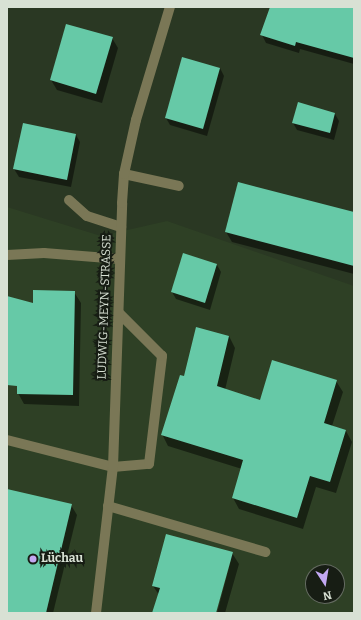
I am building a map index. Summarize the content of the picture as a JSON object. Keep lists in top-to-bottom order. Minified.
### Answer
{"streets":{"street":["LUDWIG-MEYN-STRASSE"]},"places":["Lüchau"],"north":"bottom"}
